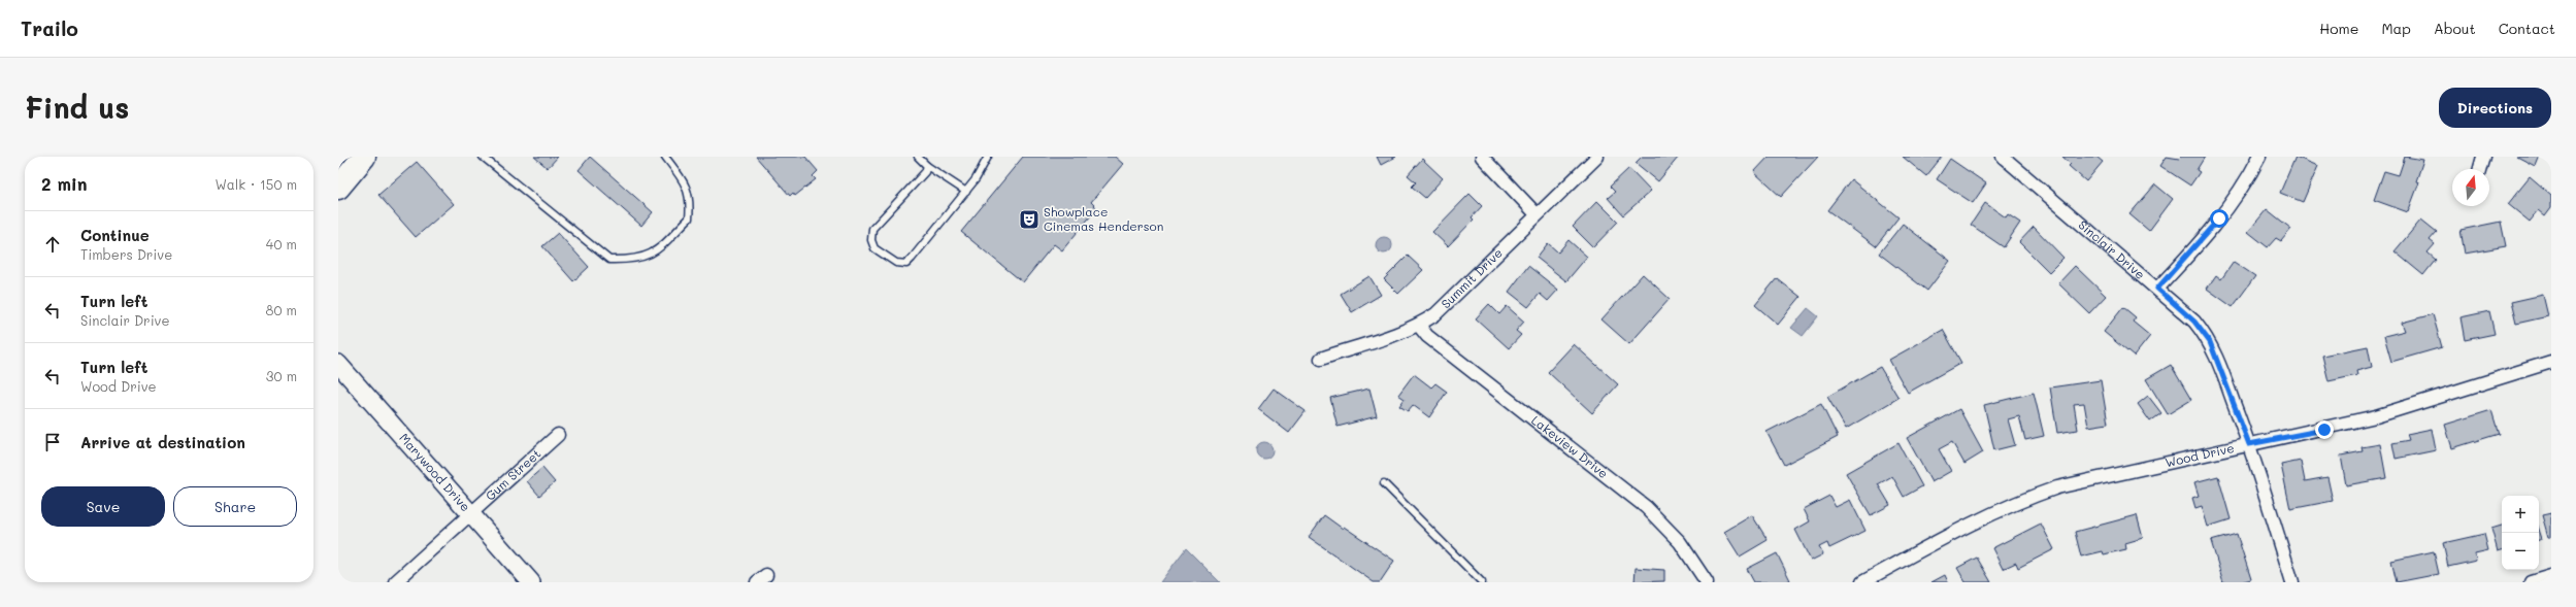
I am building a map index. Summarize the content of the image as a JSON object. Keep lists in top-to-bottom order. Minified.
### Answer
{"streets":{"street":["Sinclair Drive","Summit Drive","Lakeview Drive","Wood Drive","Marywood Drive","Gum Street"]},"crossings":[["Sinclair Drive","Wood Drive"],["Summit Drive","Lakeview Drive"],["Marywood Drive","Gum Street"]],"places":{"theatre":["Showplace Cinemas Henderson"]},"north":"top","page":{"header":"Trailo","nav":["Home","Map","About","Contact"],"buttons":["Directions",["Save","Share"]],"title":"Find us","heading":["2 min","Walk · 150 m"],"list":[["Continue","Timbers Drive","40 m"],["Turn left","Sinclair Drive","80 m"],["Turn left","Wood Drive","30 m"],"Arrive at destination"],"map_buttons":["+","−"]}}
